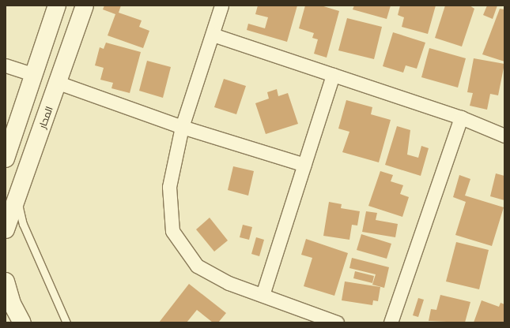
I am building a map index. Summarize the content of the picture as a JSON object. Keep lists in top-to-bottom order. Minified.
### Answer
{"streets":{"street":["المحار"]}}
